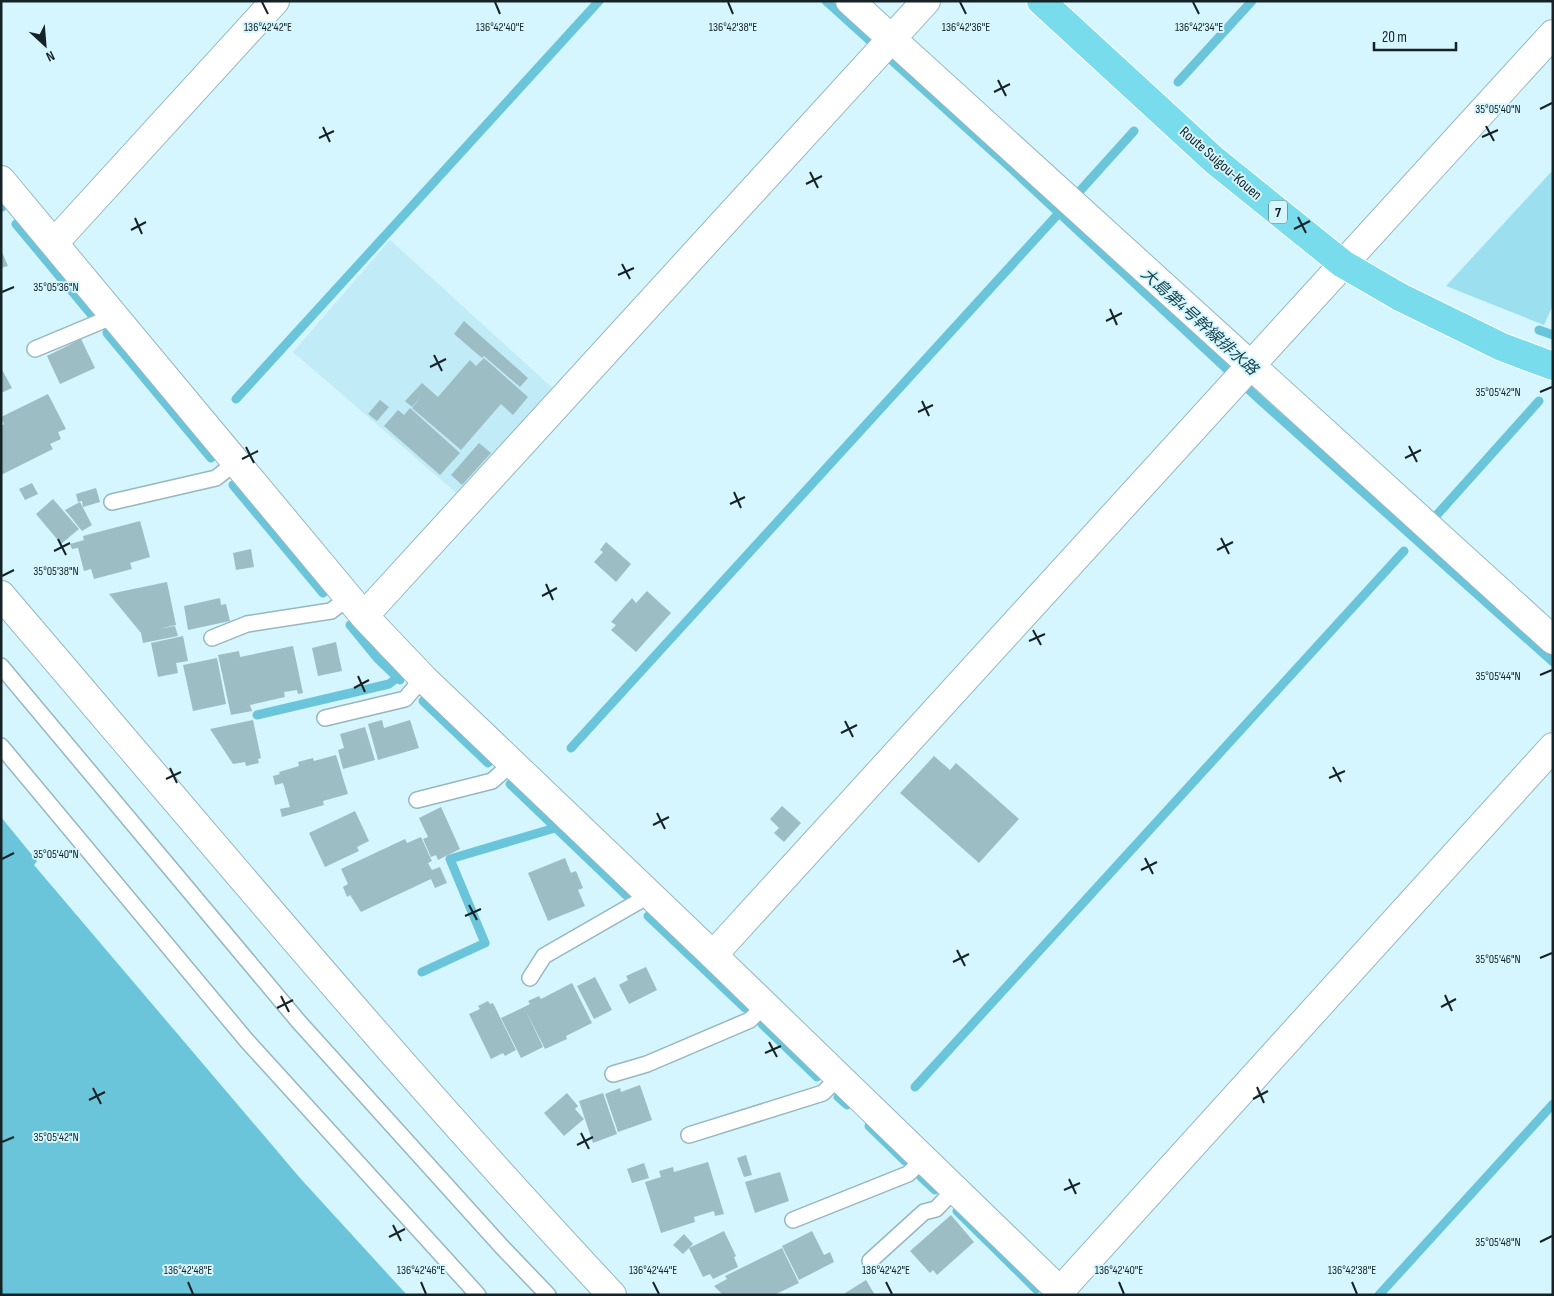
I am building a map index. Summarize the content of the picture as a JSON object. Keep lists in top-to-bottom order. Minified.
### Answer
{"streets":{"main road":["Route Suigou-Kouen","7"]},"water":["大島第4号幹線排水路"],"scale_bar":"20 m","north":"bottom right","coordinates":["136°42'42\"E","136°42'40\"E","136°42'38\"E","136°42'34\"E","136°42'36\"E","35°05'40\"N","35°05'36\"N","35°05'42\"N","35°05'38\"N","35°05'44\"N","35°05'46\"N","35°05'48\"N","136°42'48\"E","136°42'46\"E","136°42'44\"E"]}
